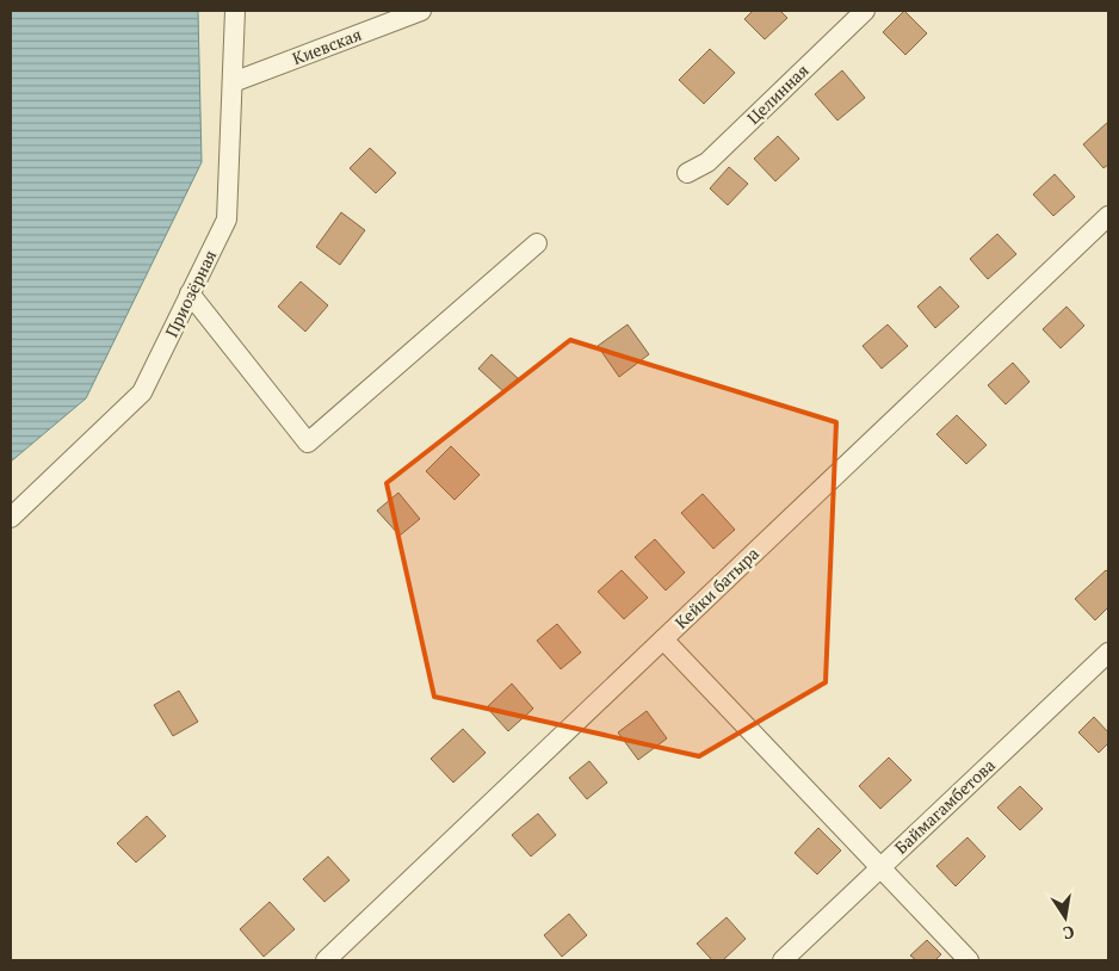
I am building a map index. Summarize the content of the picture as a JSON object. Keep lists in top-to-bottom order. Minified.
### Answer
{"streets":{"street":["Киевская","Целинная","Приозёрная","Кейки батыра","Баймагамбетова"]},"crossings":[["Киевская","Приозёрная"]],"north":"bottom"}
